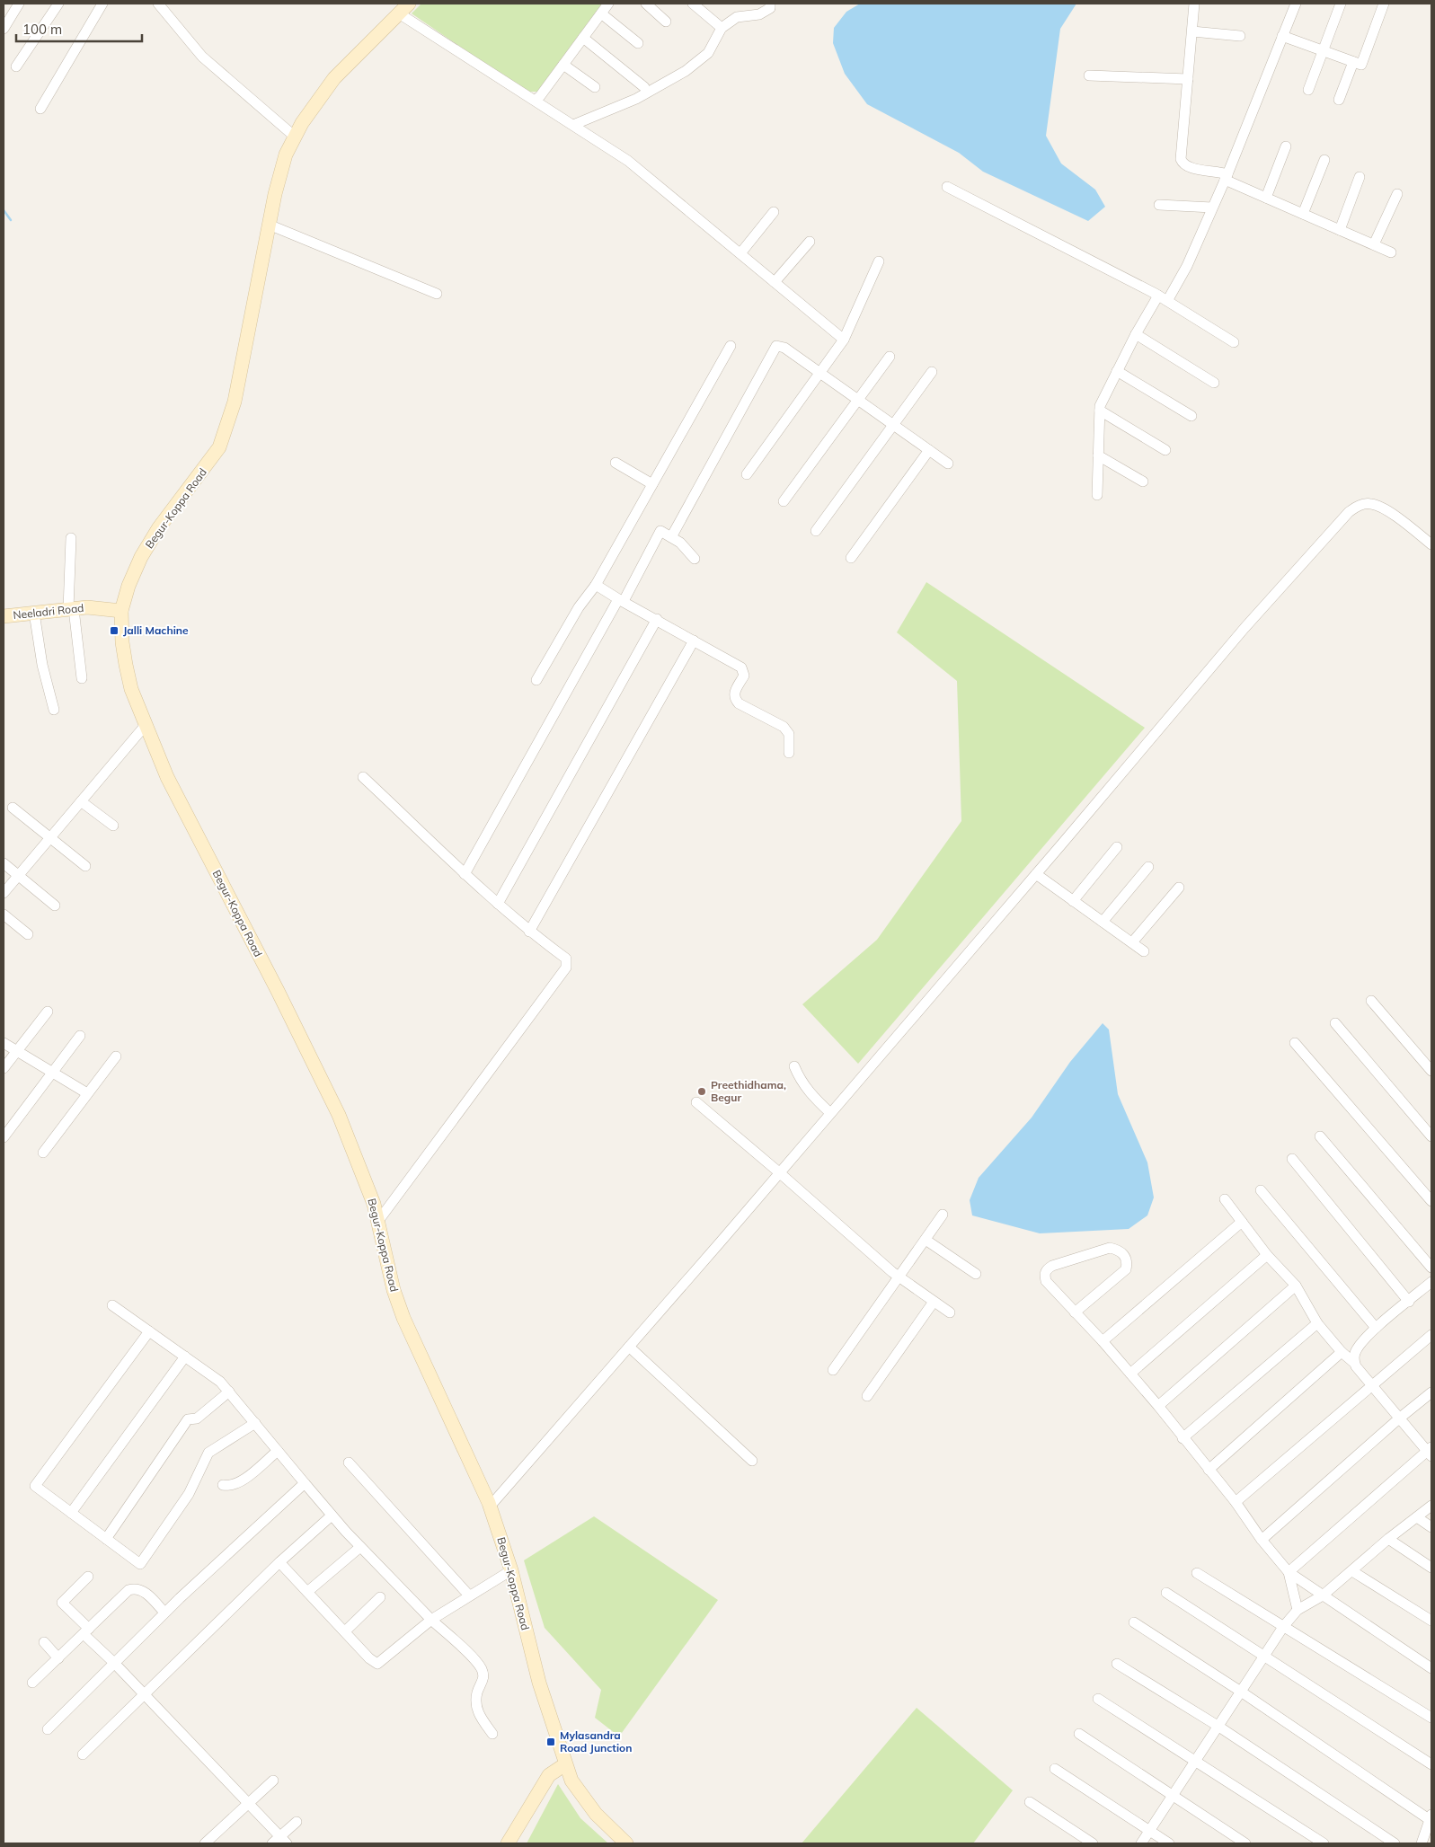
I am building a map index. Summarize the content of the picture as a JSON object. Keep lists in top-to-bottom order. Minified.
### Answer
{"streets":{"main road":["Begur-Koppa Road","Neeladri Road"]},"crossings":[["Begur-Koppa Road","Neeladri Road"]],"places":{"transit":["Jalli Machine","Mylasandra Road Junction"],"other":["Preethidhama, Begur"]},"scale_bar":"100 m"}
